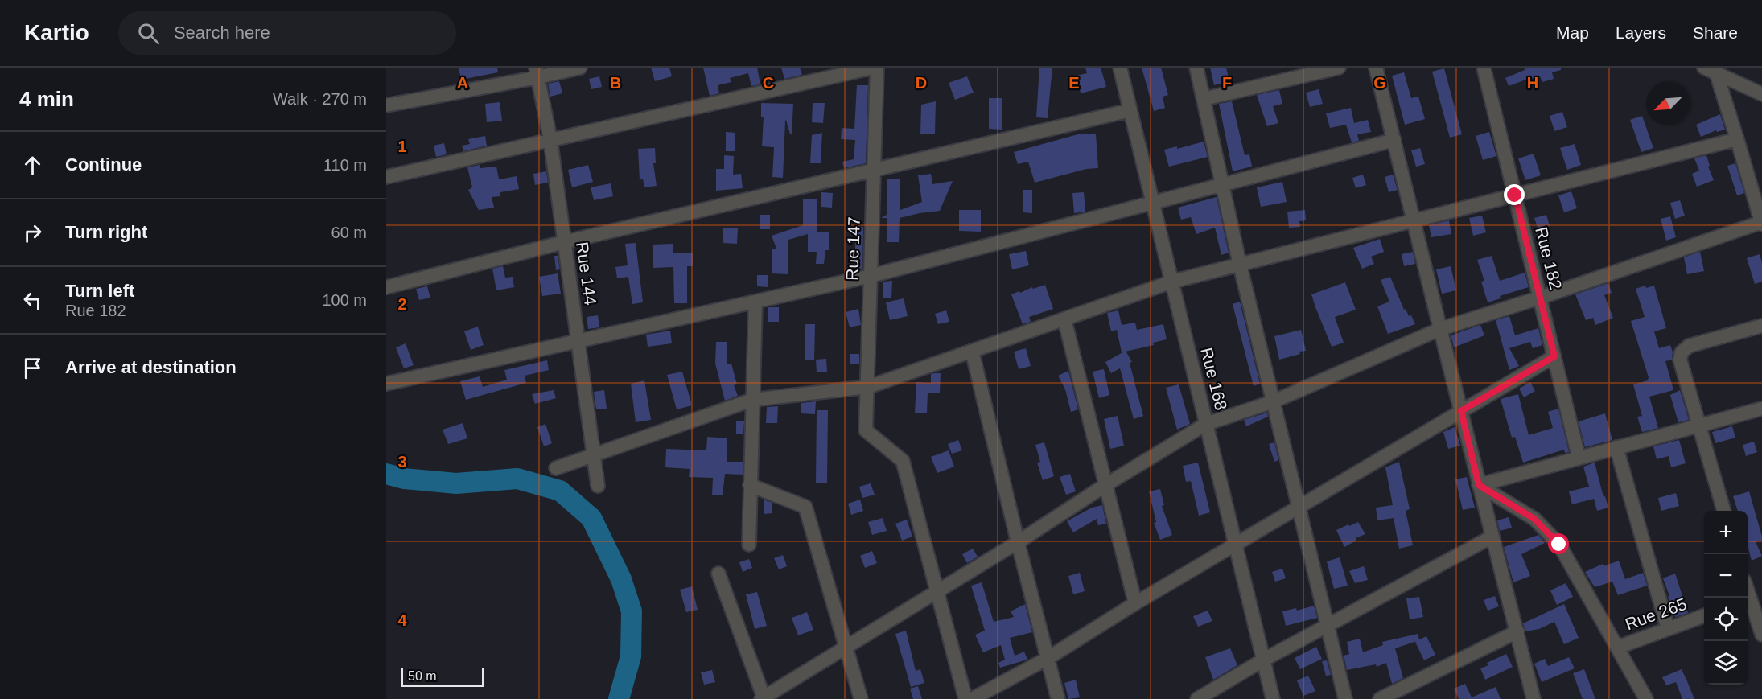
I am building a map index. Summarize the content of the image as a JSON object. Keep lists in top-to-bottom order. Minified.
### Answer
{"streets":{"street":["Rue 147","Rue 182","Rue 144","Rue 168","Rue 265"]},"scale_bar":"50 m","north":"bottom left","page":{"header":"Kartio","search":"Search here","nav":["Map","Layers","Share"],"heading":["4 min","Walk · 270 m"],"list":[["Continue","110 m"],["Turn right","60 m"],["Turn left","Rue 182","100 m"],"Arrive at destination"],"map_buttons":["+","−"],"scale":"50 m"},"grid":{"columns":["A","B","C","D","E","F","G","H"],"rows":["1","2","3","4"]}}
